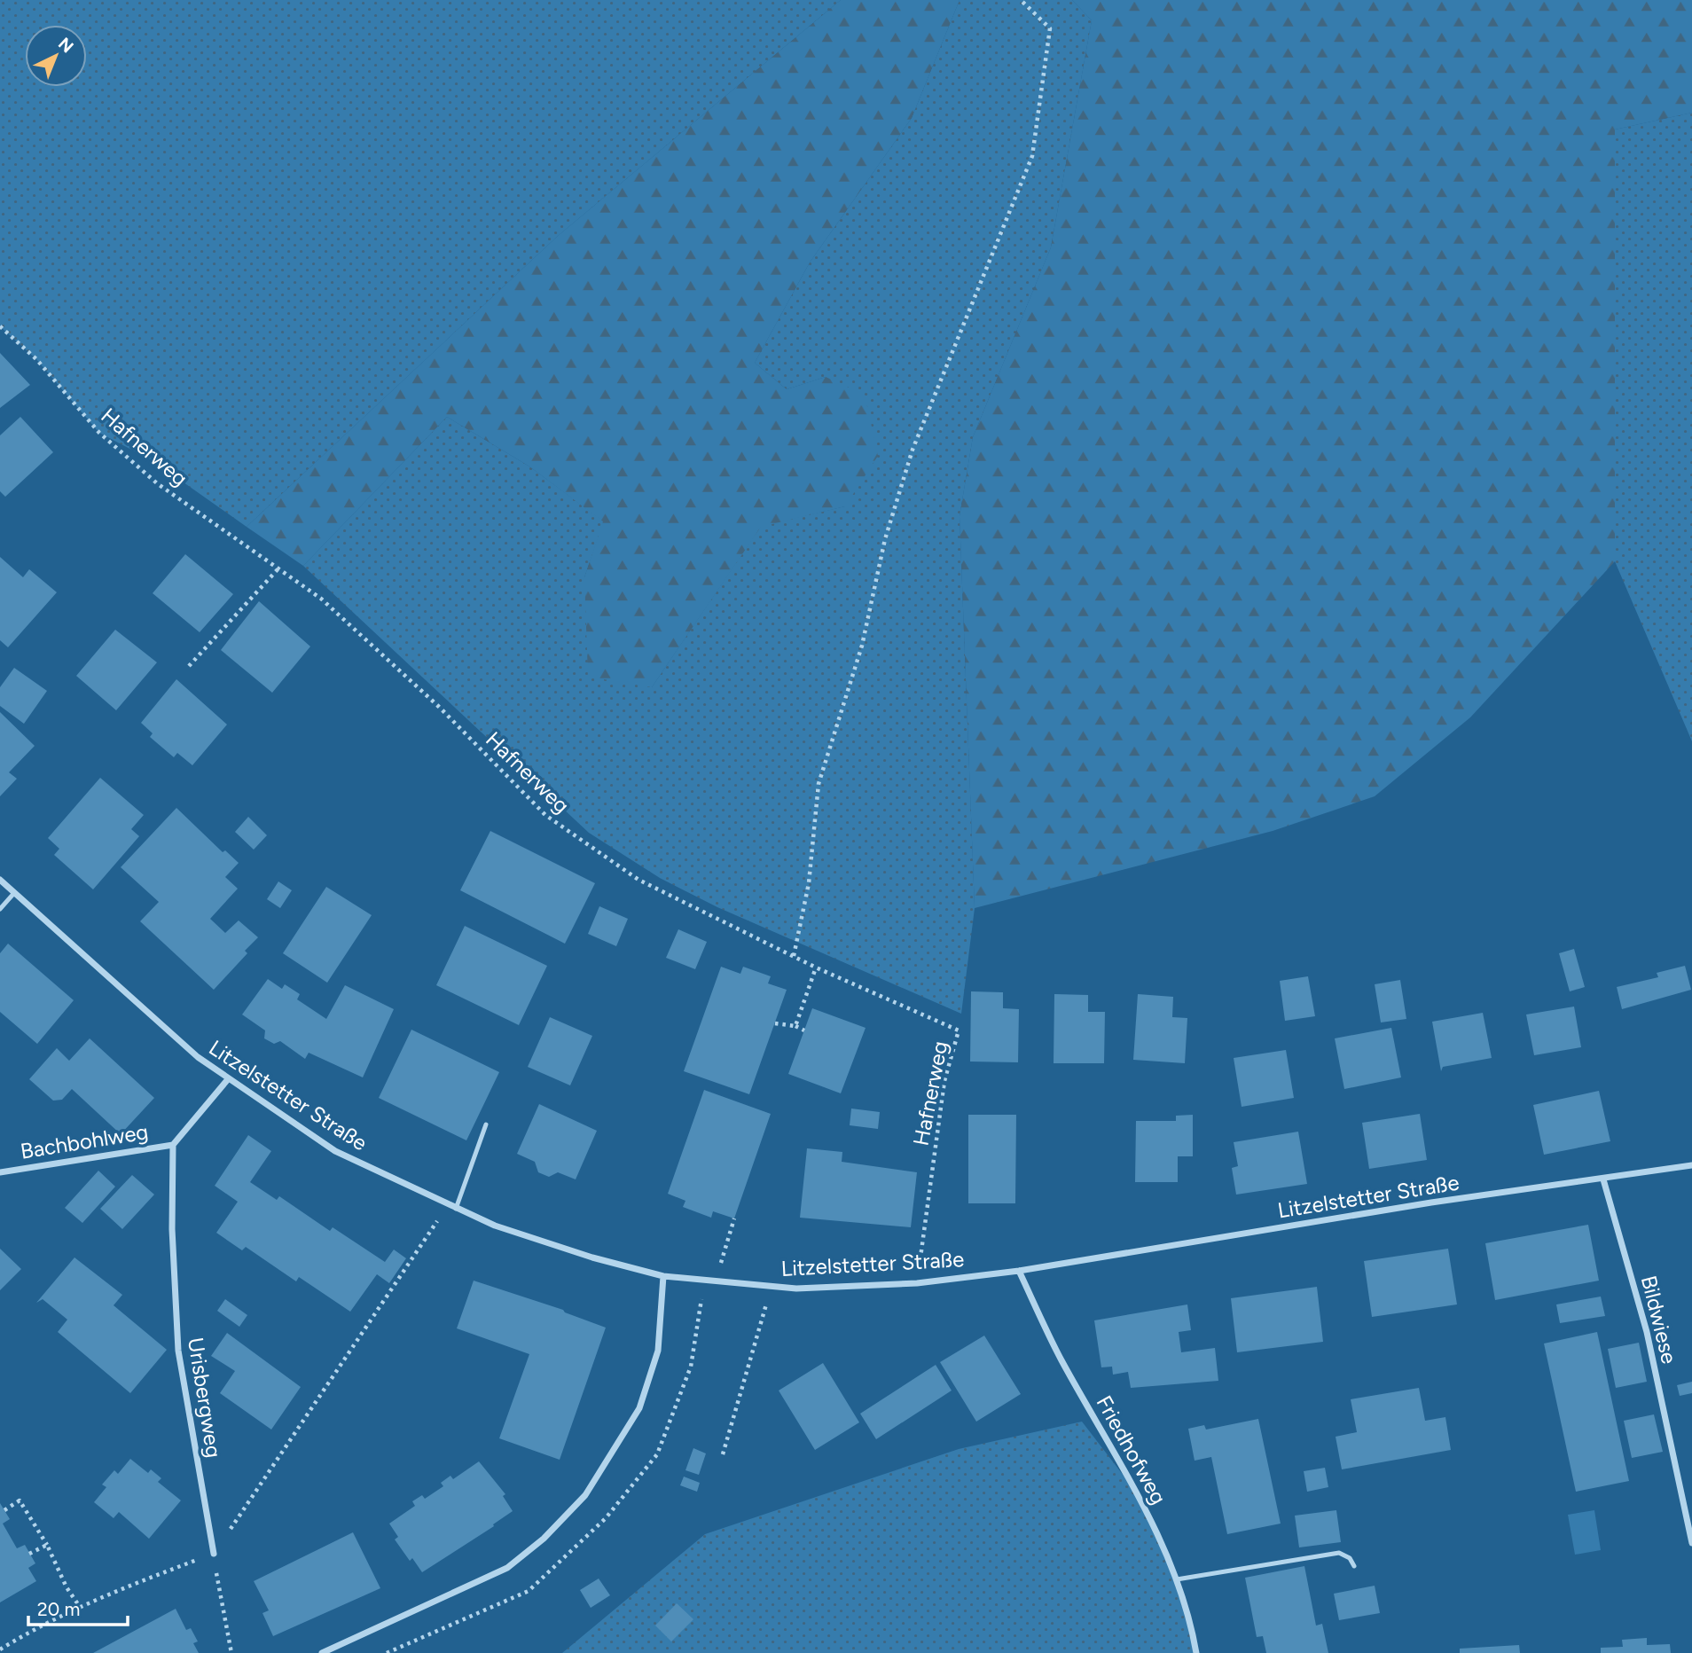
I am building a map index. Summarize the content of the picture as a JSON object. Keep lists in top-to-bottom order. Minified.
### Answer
{"streets":{"street":["Litzelstetter Straße","Bachbohlweg","Bildwiese","Urisbergweg","Friedhofweg"],"path":["Hafnerweg"]},"crossings":[["Hafnerweg","Litzelstetter Straße"],["Litzelstetter Straße","Bildwiese"],["Litzelstetter Straße","Friedhofweg"],["Bachbohlweg","Urisbergweg"]],"scale_bar":"20 m","north":"top right"}
